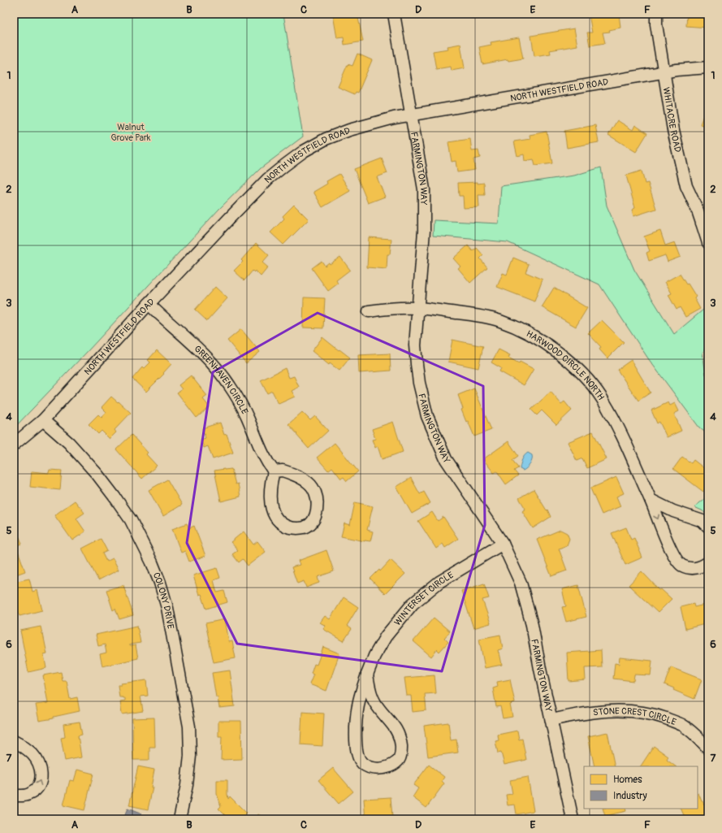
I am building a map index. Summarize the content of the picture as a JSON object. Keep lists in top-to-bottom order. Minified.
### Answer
{"streets":{"street":["NORTH WESTFIELD ROAD","WHITACRE ROAD","FARMINGTON WAY","HARWOOD CIRCLE NORTH","GREENHAVEN CIRCLE","WINTERSET CIRCLE","COLONY DRIVE","STONE CREST CIRCLE"]},"crossings":[["NORTH WESTFIELD ROAD","WHITACRE ROAD"],["NORTH WESTFIELD ROAD","FARMINGTON WAY"],["NORTH WESTFIELD ROAD","GREENHAVEN CIRCLE"],["NORTH WESTFIELD ROAD","COLONY DRIVE"],["FARMINGTON WAY","HARWOOD CIRCLE NORTH"],["FARMINGTON WAY","WINTERSET CIRCLE"],["FARMINGTON WAY","STONE CREST CIRCLE"]],"parks":["Walnut Grove Park"],"legend":["Homes","Industry"],"grid":{"columns":["A","B","C","D","E","F"],"rows":["1","2","3","4","5","6","7"]}}
